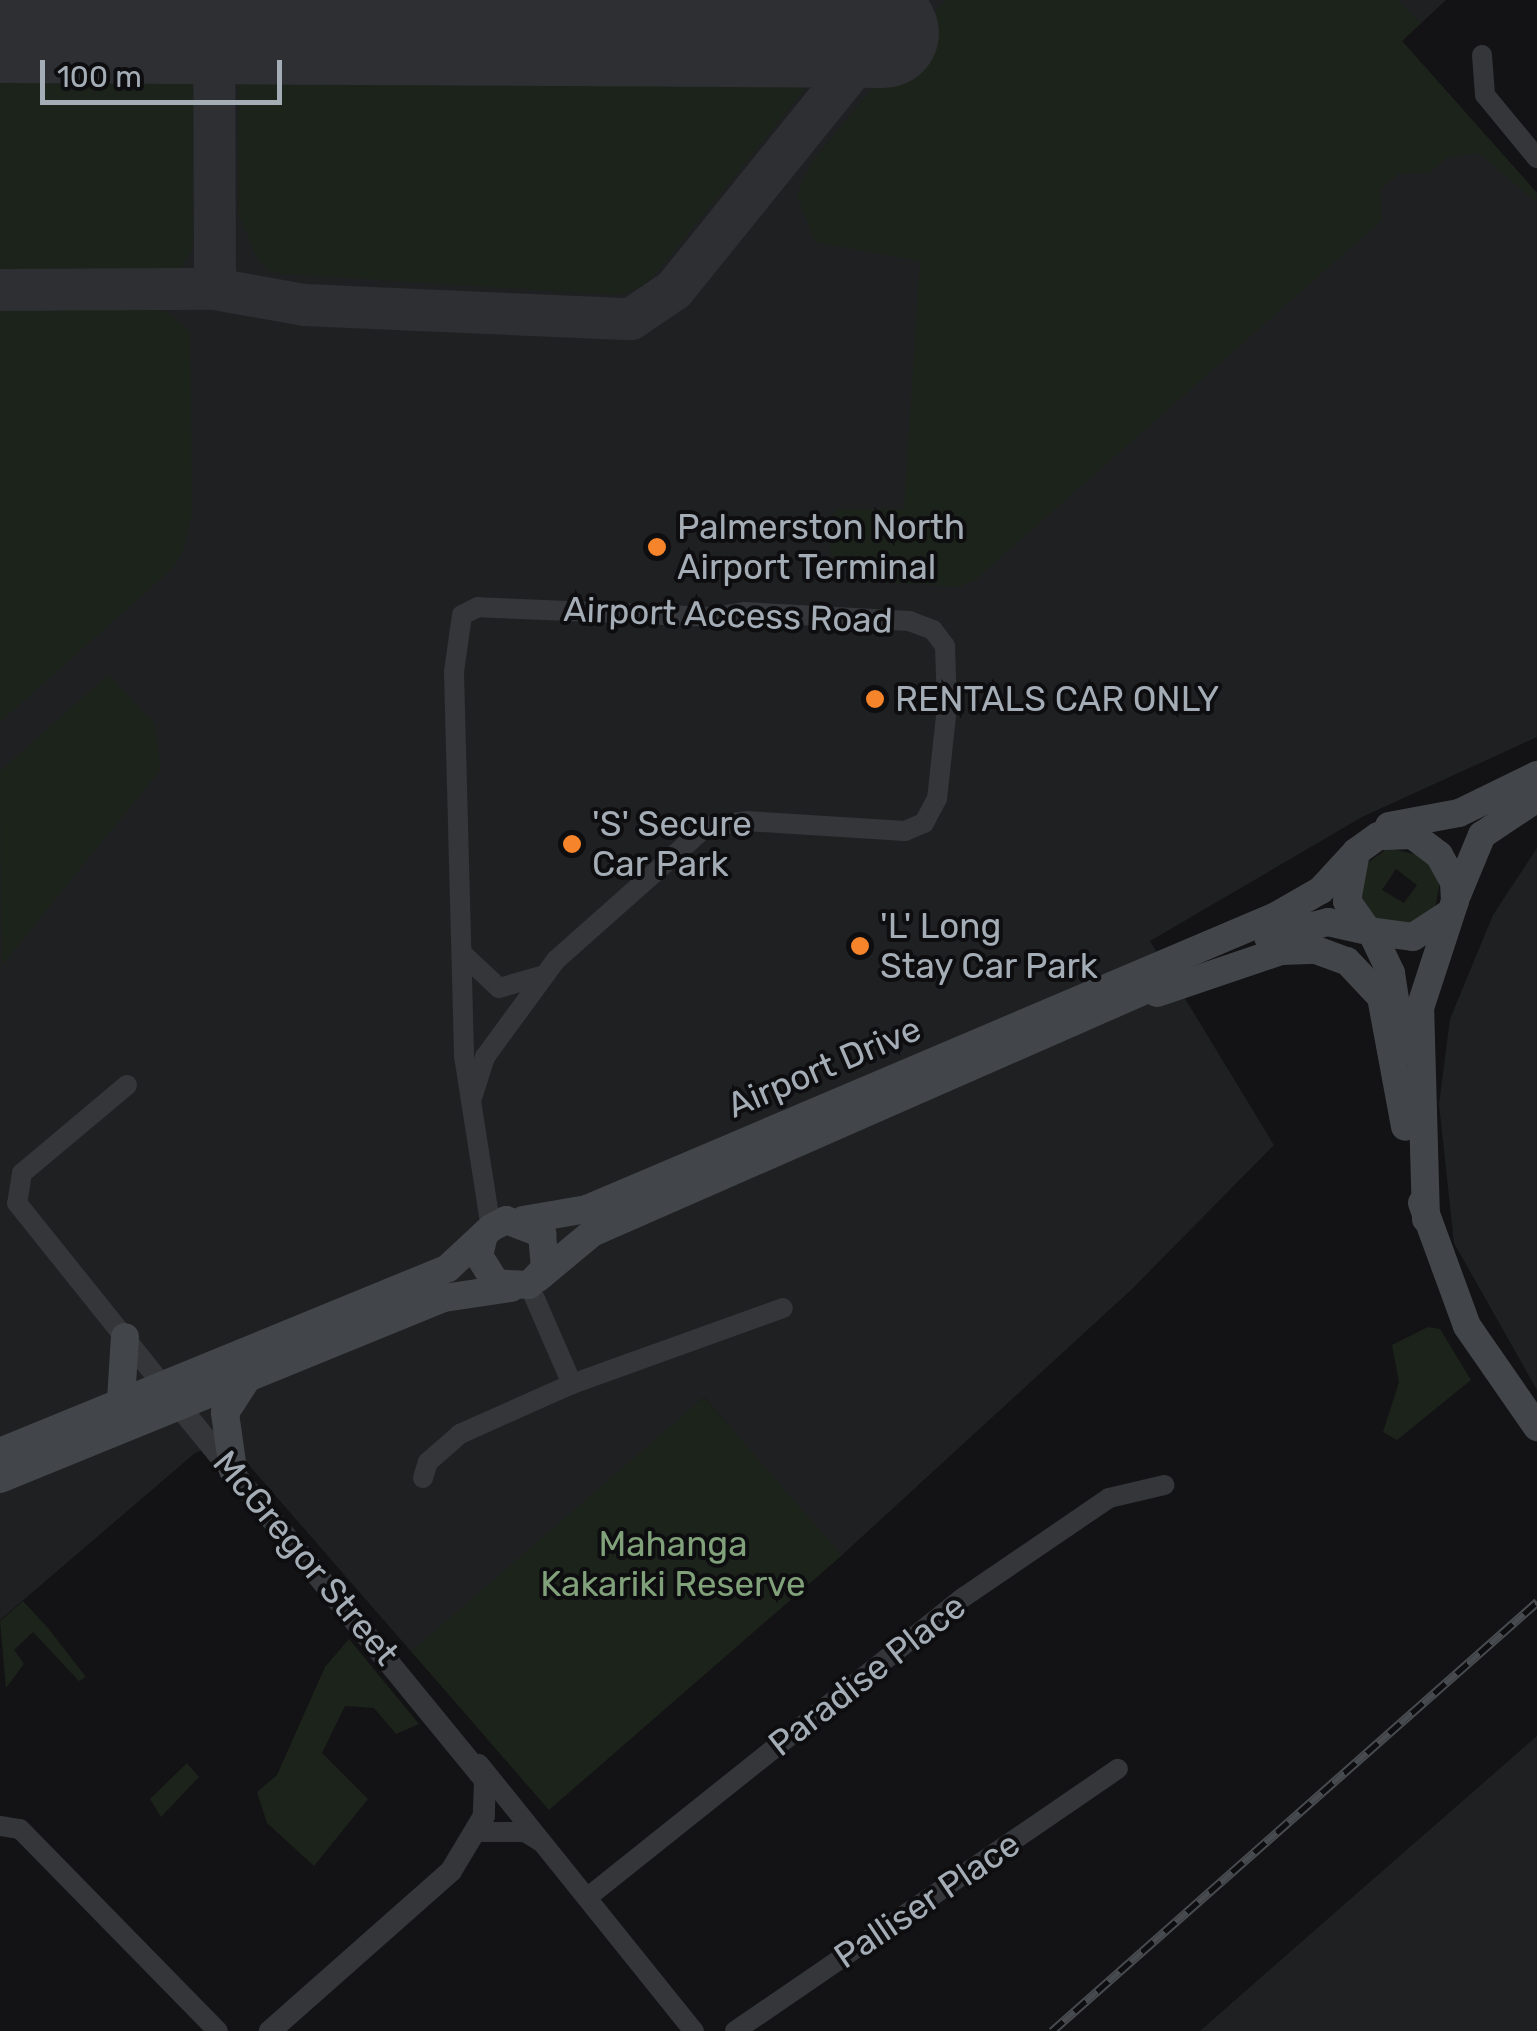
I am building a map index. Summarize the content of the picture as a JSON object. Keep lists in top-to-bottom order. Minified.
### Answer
{"streets":{"main road":["Airport Drive"],"street":["Airport Access Road","McGregor Street","Paradise Place","Palliser Place"]},"crossings":[["Airport Access Road","Airport Drive"]],"parks":["Mahanga Kakariki Reserve"],"places":["Palmerston North Airport Terminal","RENTALS CAR ONLY","'S' Secure Car Park","'L' Long Stay Car Park"],"scale_bar":"100 m"}
